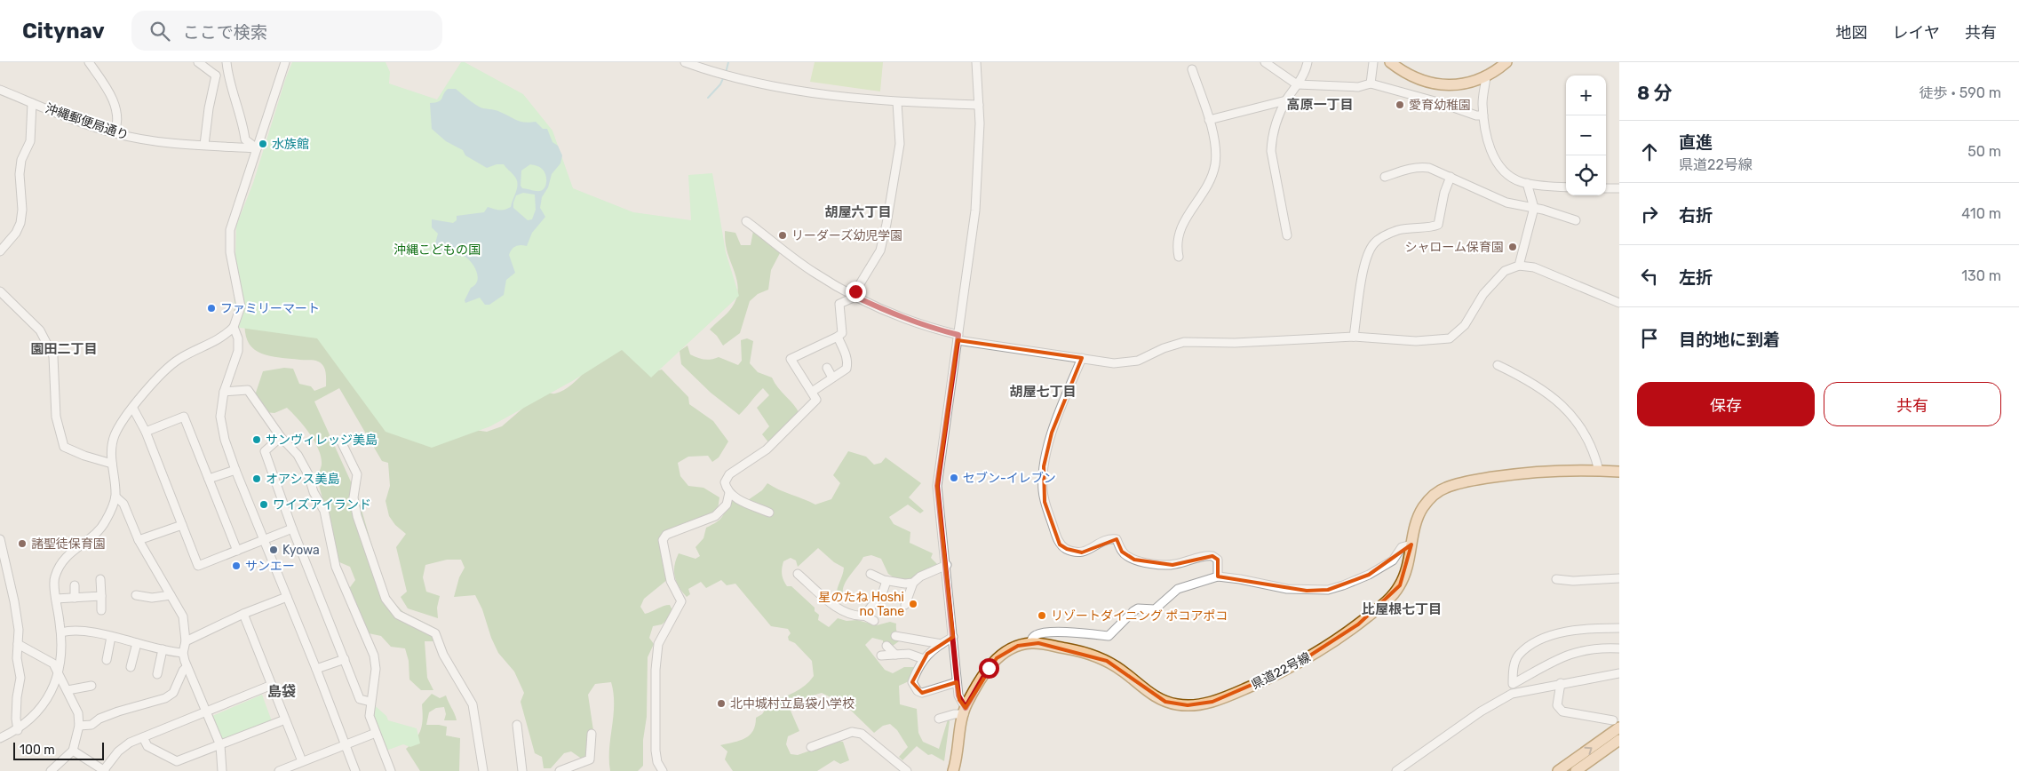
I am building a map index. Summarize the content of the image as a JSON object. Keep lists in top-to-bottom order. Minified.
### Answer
{"streets":{"main road":["県道22号線"],"street":["沖縄郵便局通り"]},"districts":["高原一丁目","胡屋六丁目","園田二丁目","胡屋七丁目","比屋根七丁目","島袋"],"parks":["沖縄こどもの国"],"places":["愛育幼稚園","水族館","リーダーズ幼児学園","シャローム保育園","ファミリーマート","サンヴィレッジ美島","セブン-イレブン","オアシス美島","ワイズアイランド","諸聖徒保育園","Kyowa","サンエー","星のたね Hoshi no Tane","リゾートダイニング ポコアポコ","北中城村立島袋小学校"],"scale_bar":"100 m","page":{"header":"Citynav","search":"ここで検索","nav":["地図","レイヤ","共有"],"heading":["8 分","徒歩 · 590 m"],"map_buttons":["+","−"],"list":[["直進","県道22号線","50 m"],["右折","410 m"],["左折","130 m"],"目的地に到着"],"buttons":["保存","共有"],"scale":"100 m"}}
